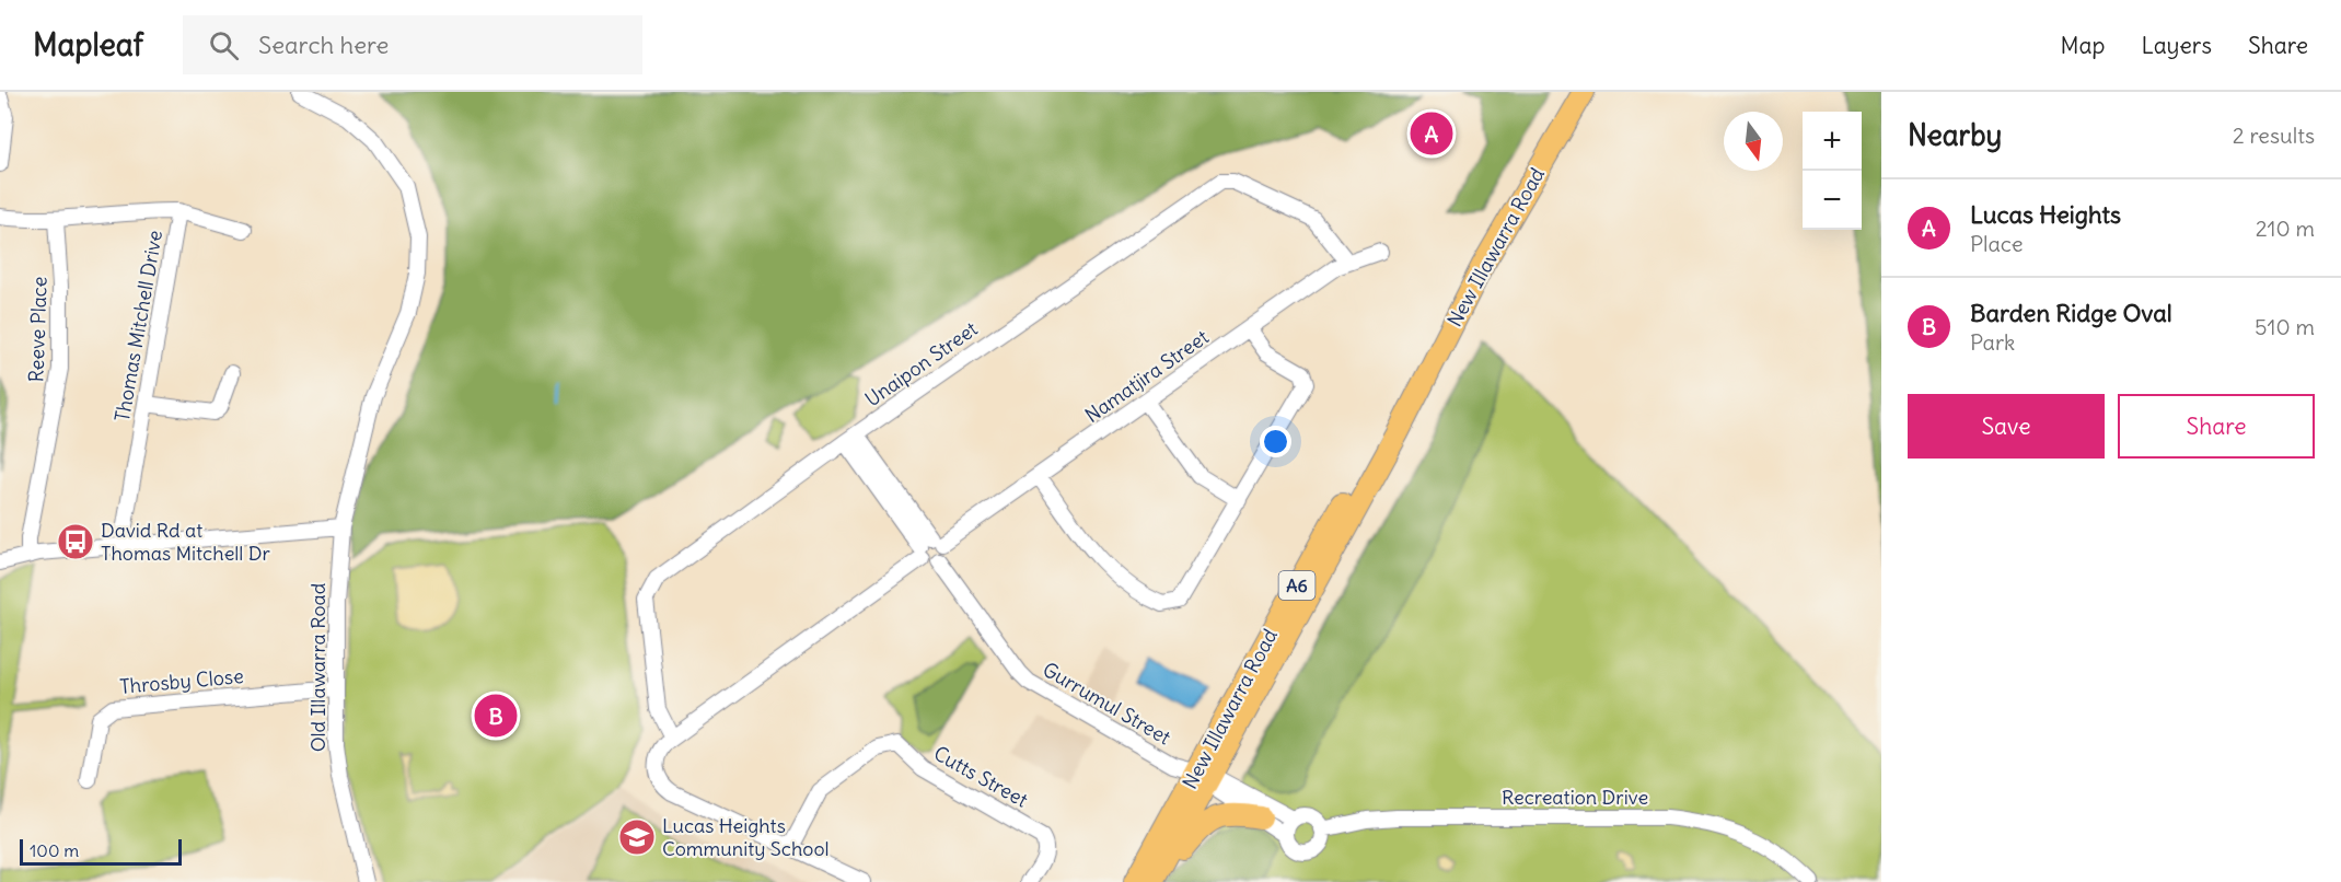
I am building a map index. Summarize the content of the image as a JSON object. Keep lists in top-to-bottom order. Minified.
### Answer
{"streets":{"highway":["New Illawarra Road","A6"],"street":["Thomas Mitchell Drive","Reeve Place","Unaipon Street","Namatjira Street","Old Illawarra Road","Throsby Close","Gurrumul Street","Cutts Street","Recreation Drive"]},"crossings":[["New Illawarra Road","Gurrumul Street"],["Thomas Mitchell Drive","Reeve Place"],["Unaipon Street","Namatjira Street"],["Namatjira Street","Gurrumul Street"],["Namatjira Street","Cutts Street"],["Old Illawarra Road","Throsby Close"]],"places":{"bus stop":["David Rd at Thomas Mitchell Dr"],"school or university":["Lucas Heights Community School"]},"scale_bar":"100 m","north":"bottom","page":{"header":"Mapleaf","search":"Search here","nav":["Map","Layers","Share"],"heading":["Nearby","2 results"],"pins":["A","B"],"map_buttons":["+","−"],"list":[{"mark":"A","name":"Lucas Heights","note":"Place","value":"210 m"},{"mark":"B","name":"Barden Ridge Oval","note":"Park","value":"510 m"}],"buttons":["Save","Share"],"scale":"100 m"}}
